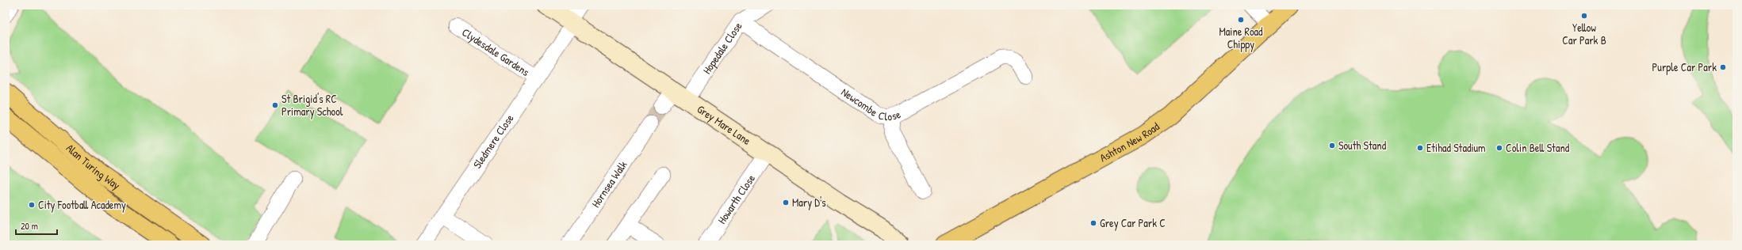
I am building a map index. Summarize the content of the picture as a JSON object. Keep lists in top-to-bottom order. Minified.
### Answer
{"streets":{"main road":["Ashton New Road","Alan Turing Way"],"street":["Hopedale Close","Clydesdale Gardens","Newcombe Close","Grey Mare Lane","Sledmere Close","Hornsea Walk","Howarth Close"]},"crossings":[["Hopedale Close","Newcombe Close"],["Hopedale Close","Grey Mare Lane"],["Clydesdale Gardens","Sledmere Close"],["Grey Mare Lane","Sledmere Close"],["Grey Mare Lane","Howarth Close"]],"places":["Yellow Car Park B","Maine Road Chippy","Purple Car Park","St Brigid's RC Primary School","South Stand","Etihad Stadium","Colin Bell Stand","Mary D's","City Football Academy","Grey Car Park C"],"scale_bar":"20 m"}
